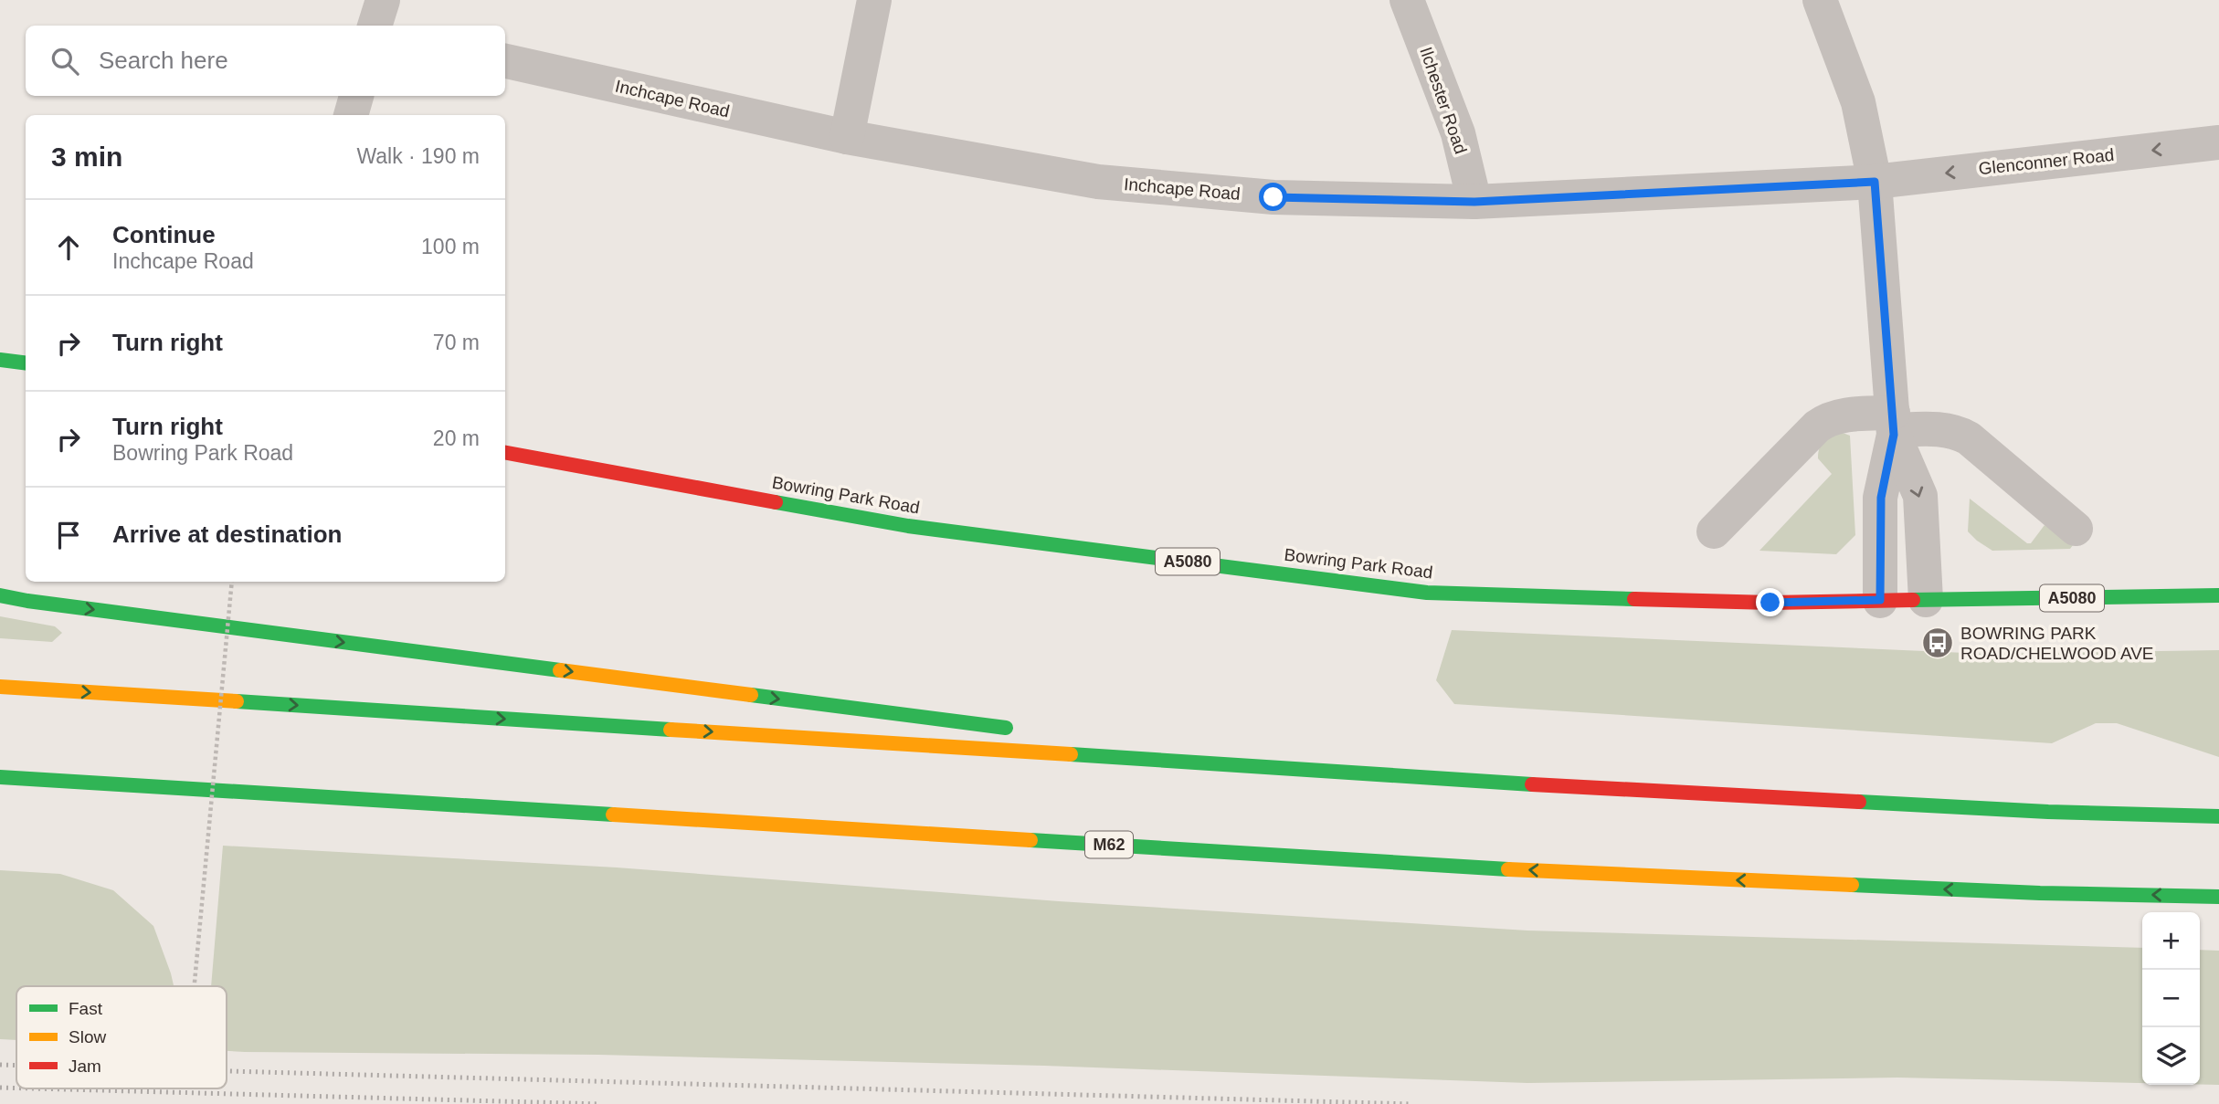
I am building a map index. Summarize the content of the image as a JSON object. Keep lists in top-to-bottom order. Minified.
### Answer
{"streets":{"main road":["Bowring Park Road","A5080","M62"],"street":["Inchcape Road","Ilchester Road","Glenconner Road"]},"crossings":[["Inchcape Road","Ilchester Road"],["Inchcape Road","Glenconner Road"]],"one_way":["Glenconner Road"],"places":{"bus stop":["BOWRING PARK ROAD/CHELWOOD AVE"]},"legend":["Fast","Slow","Jam"],"page":{"search":"Search here","heading":["3 min","Walk · 190 m"],"list":[["Continue","Inchcape Road","100 m"],["Turn right","70 m"],["Turn right","Bowring Park Road","20 m"],"Arrive at destination"],"map_buttons":["+","−"]}}
